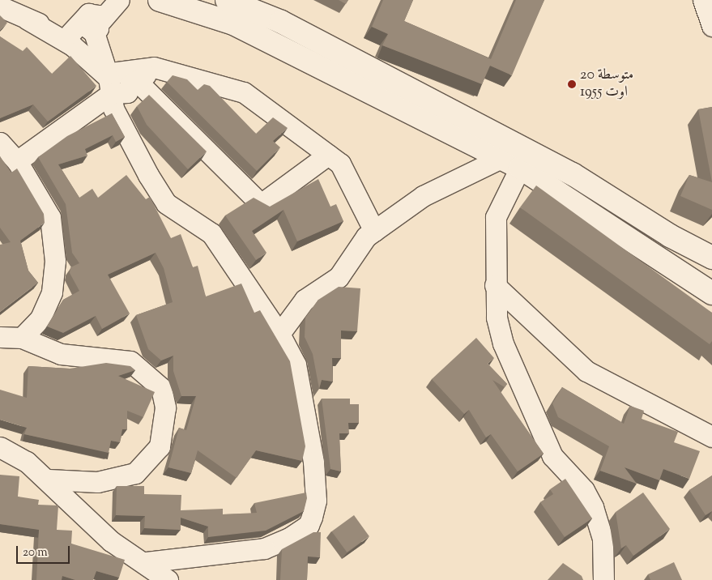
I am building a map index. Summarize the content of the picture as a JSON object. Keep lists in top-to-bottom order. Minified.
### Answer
{"places":["متوسطة 20 اوت 1955"],"scale_bar":"20 m"}
